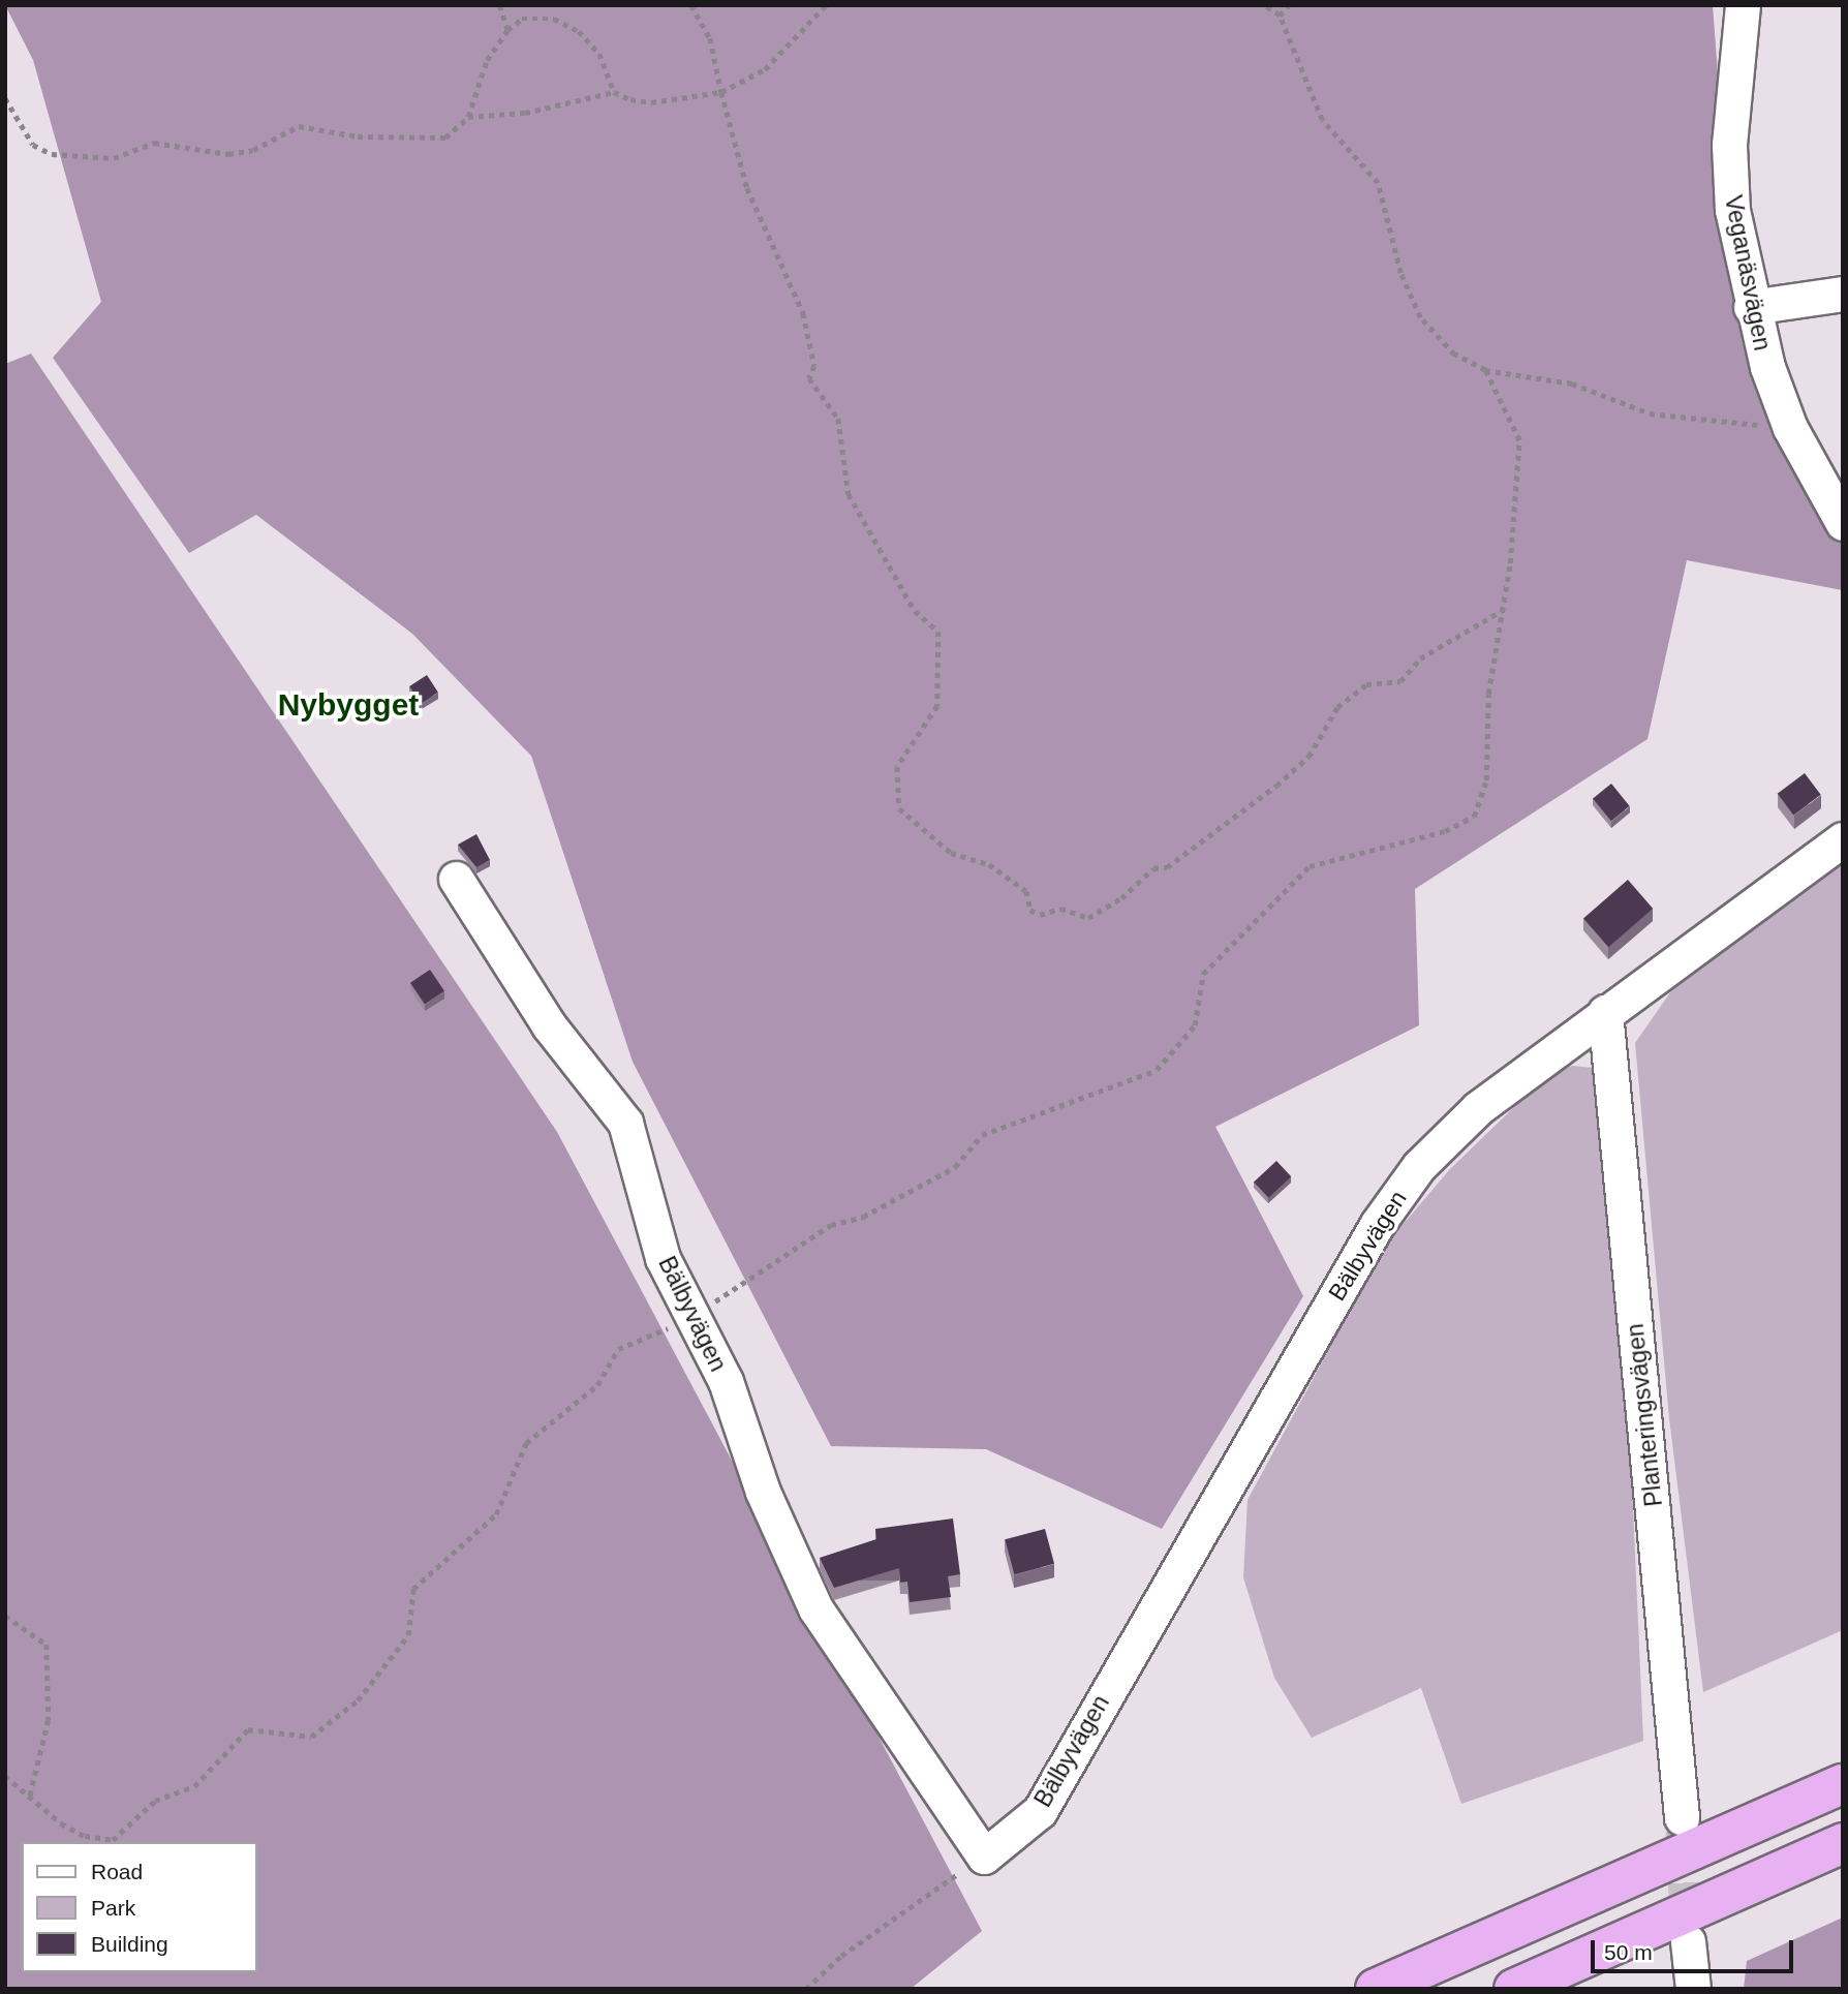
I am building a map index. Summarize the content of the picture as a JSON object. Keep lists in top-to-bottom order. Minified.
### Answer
{"streets":{"street":["Veganäsvägen","Bälbyvägen","Planteringsvägen"]},"crossings":[["Bälbyvägen","Planteringsvägen"]],"districts":["Nybygget"],"legend":["Road","Park","Building"],"scale_bar":"50 m"}
